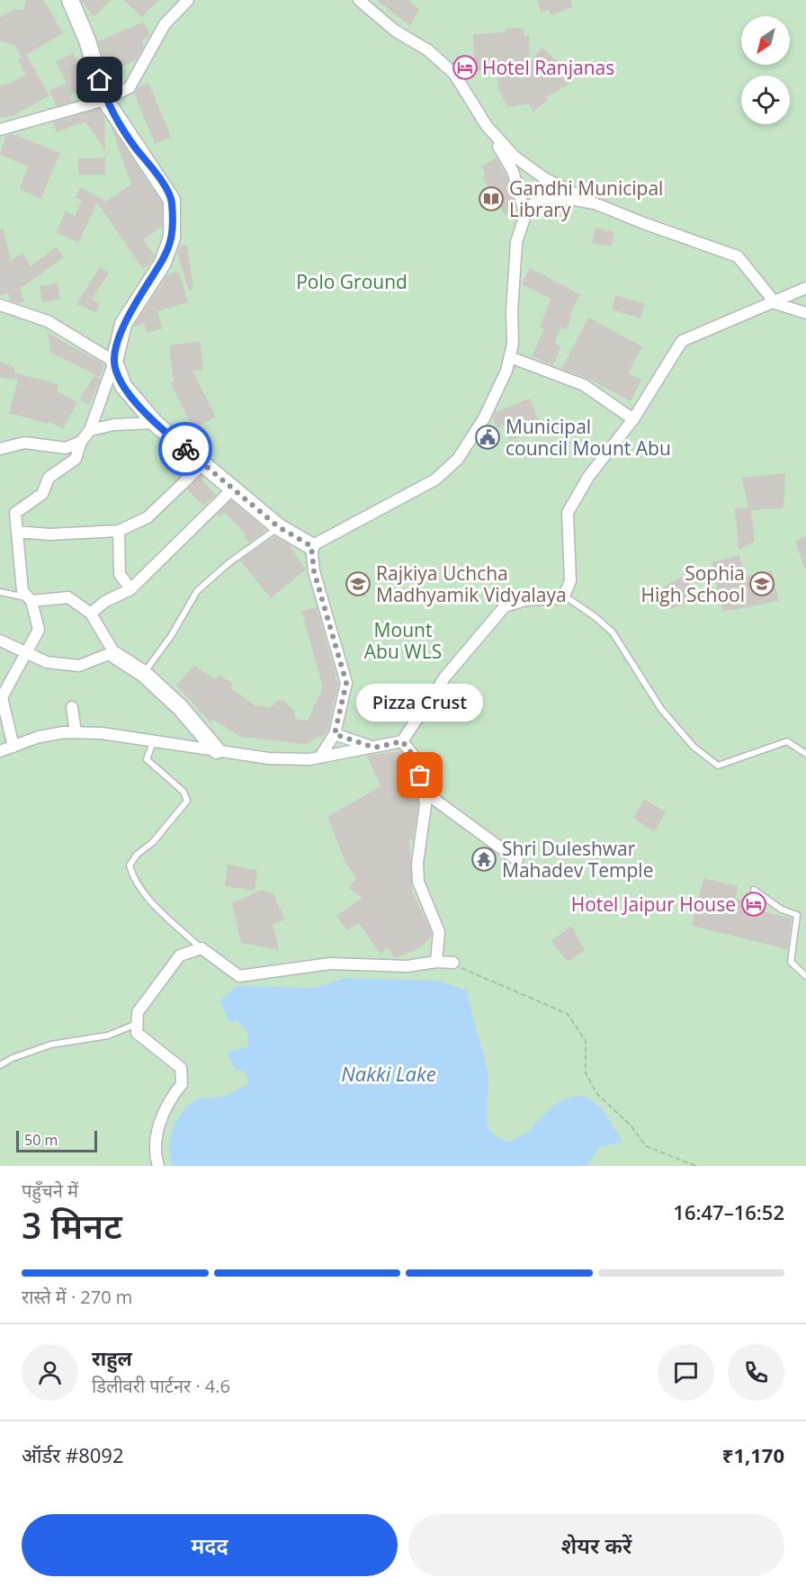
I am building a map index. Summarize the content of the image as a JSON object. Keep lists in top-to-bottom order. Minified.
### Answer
{"water":["Nakki Lake"],"parks":["Polo Ground","Mount Abu WLS"],"places":{"hotel":["Hotel Ranjanas","Hotel Jaipur House"],"library":["Gandhi Municipal Library"],"public building":["Municipal council Mount Abu"],"school or university":["Rajkiya Uchcha Madhyamik Vidyalaya","Sophia High School"],"other":["Pizza Crust"],"temple":["Shri Duleshwar Mahadev Temple"]},"scale_bar":"50 m","north":"bottom left","page":{"bubble":"Pizza Crust","scale":"50 m","heading":["3 मिनट","पहुँचने में","16:47–16:52"],"panel":["राहुल","डिलीवरी पार्टनर · 4.6","ऑर्डर #8092","₹1,170"],"bar":"रास्ते में · 270 m","buttons":["मदद","शेयर करें"]}}
